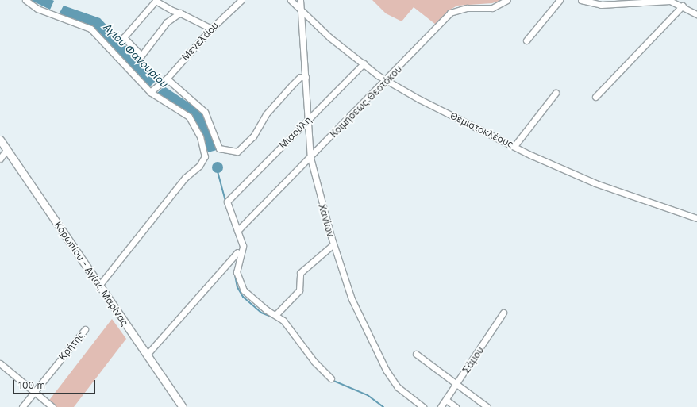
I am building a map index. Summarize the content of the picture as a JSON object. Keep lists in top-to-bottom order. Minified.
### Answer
{"streets":{"main road":["Κορωπίου - Αγίας Μαρίνας"],"street":["Μενελάου","Κοιμήσεως Θεοτόκου","Θεμιστοκλέους","Μιαούλη","Χανίων","Κρήτης","Σάμου"]},"crossings":[["Κοιμήσεως Θεοτόκου","Θεμιστοκλέους"],["Κοιμήσεως Θεοτόκου","Μιαούλη"],["Κοιμήσεως Θεοτόκου","Χανίων"],["Θεμιστοκλέους","Μιαούλη"],["Θεμιστοκλέους","Χανίων"],["Μιαούλη","Χανίων"]],"water":["Αγίου Φανουρίου"],"scale_bar":"100 m"}
